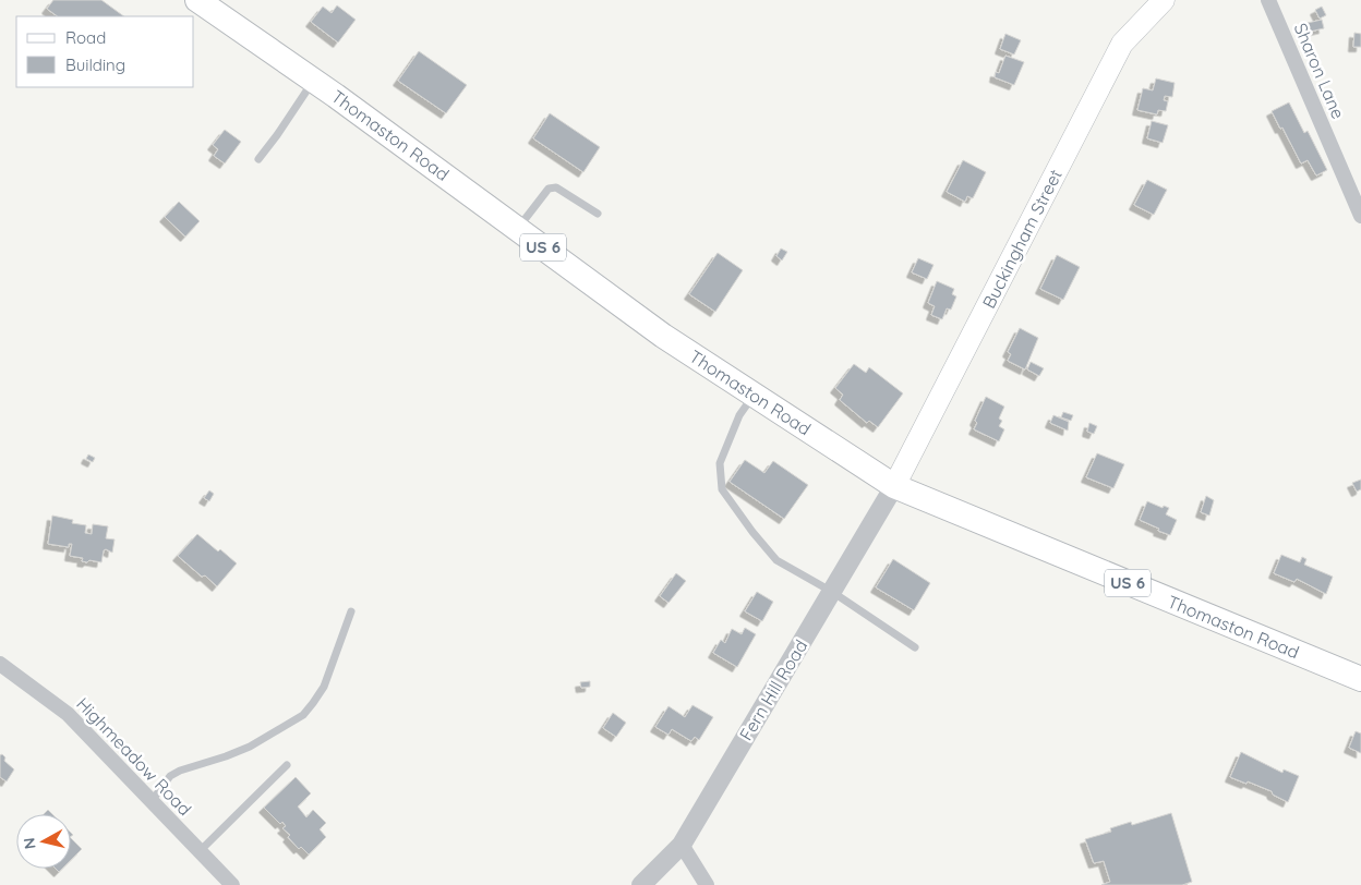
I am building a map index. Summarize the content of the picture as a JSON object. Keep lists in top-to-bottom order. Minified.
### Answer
{"streets":{"main road":["Thomaston Road","Buckingham Street","US 6"],"street":["Sharon Lane","Fern Hill Road","Highmeadow Road"]},"crossings":[["Thomaston Road","Buckingham Street"],["Thomaston Road","Fern Hill Road"],["Buckingham Street","Fern Hill Road"]],"legend":["Road","Building"],"north":"left"}
